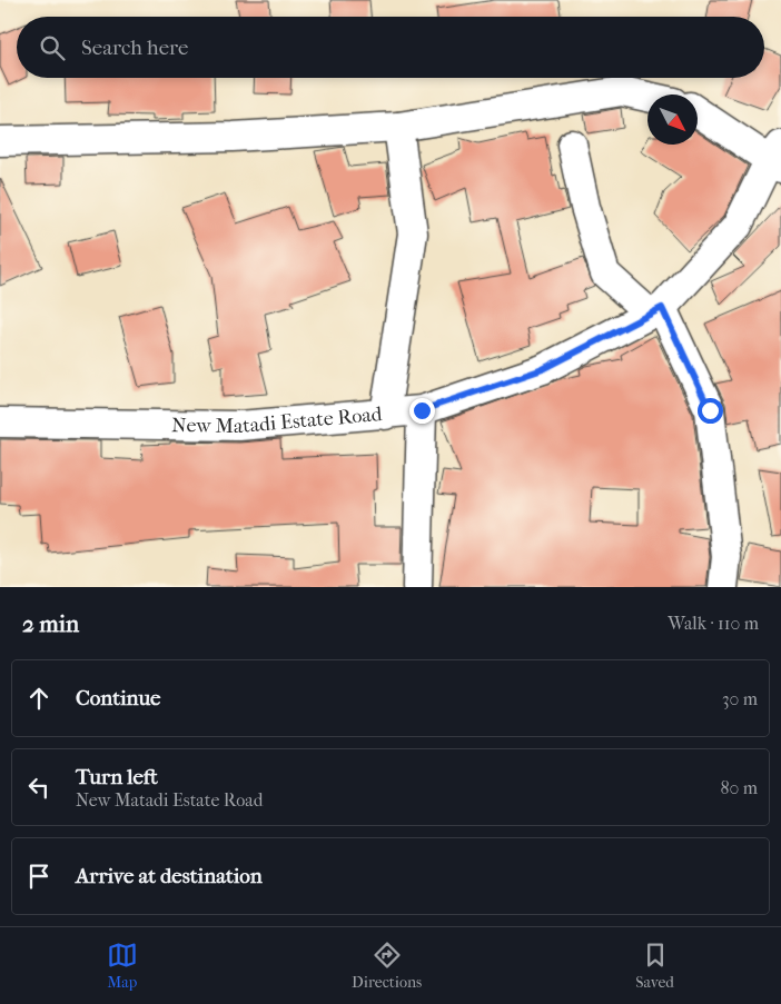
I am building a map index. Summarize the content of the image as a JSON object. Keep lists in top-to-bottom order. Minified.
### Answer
{"streets":{"street":["New Matadi Estate Road"]},"north":"bottom right","page":{"search":"Search here","heading":["2 min","Walk · 110 m"],"list":[["Continue","30 m"],["Turn left","New Matadi Estate Road","80 m"],"Arrive at destination"],"nav":["Map","Directions","Saved"]}}
